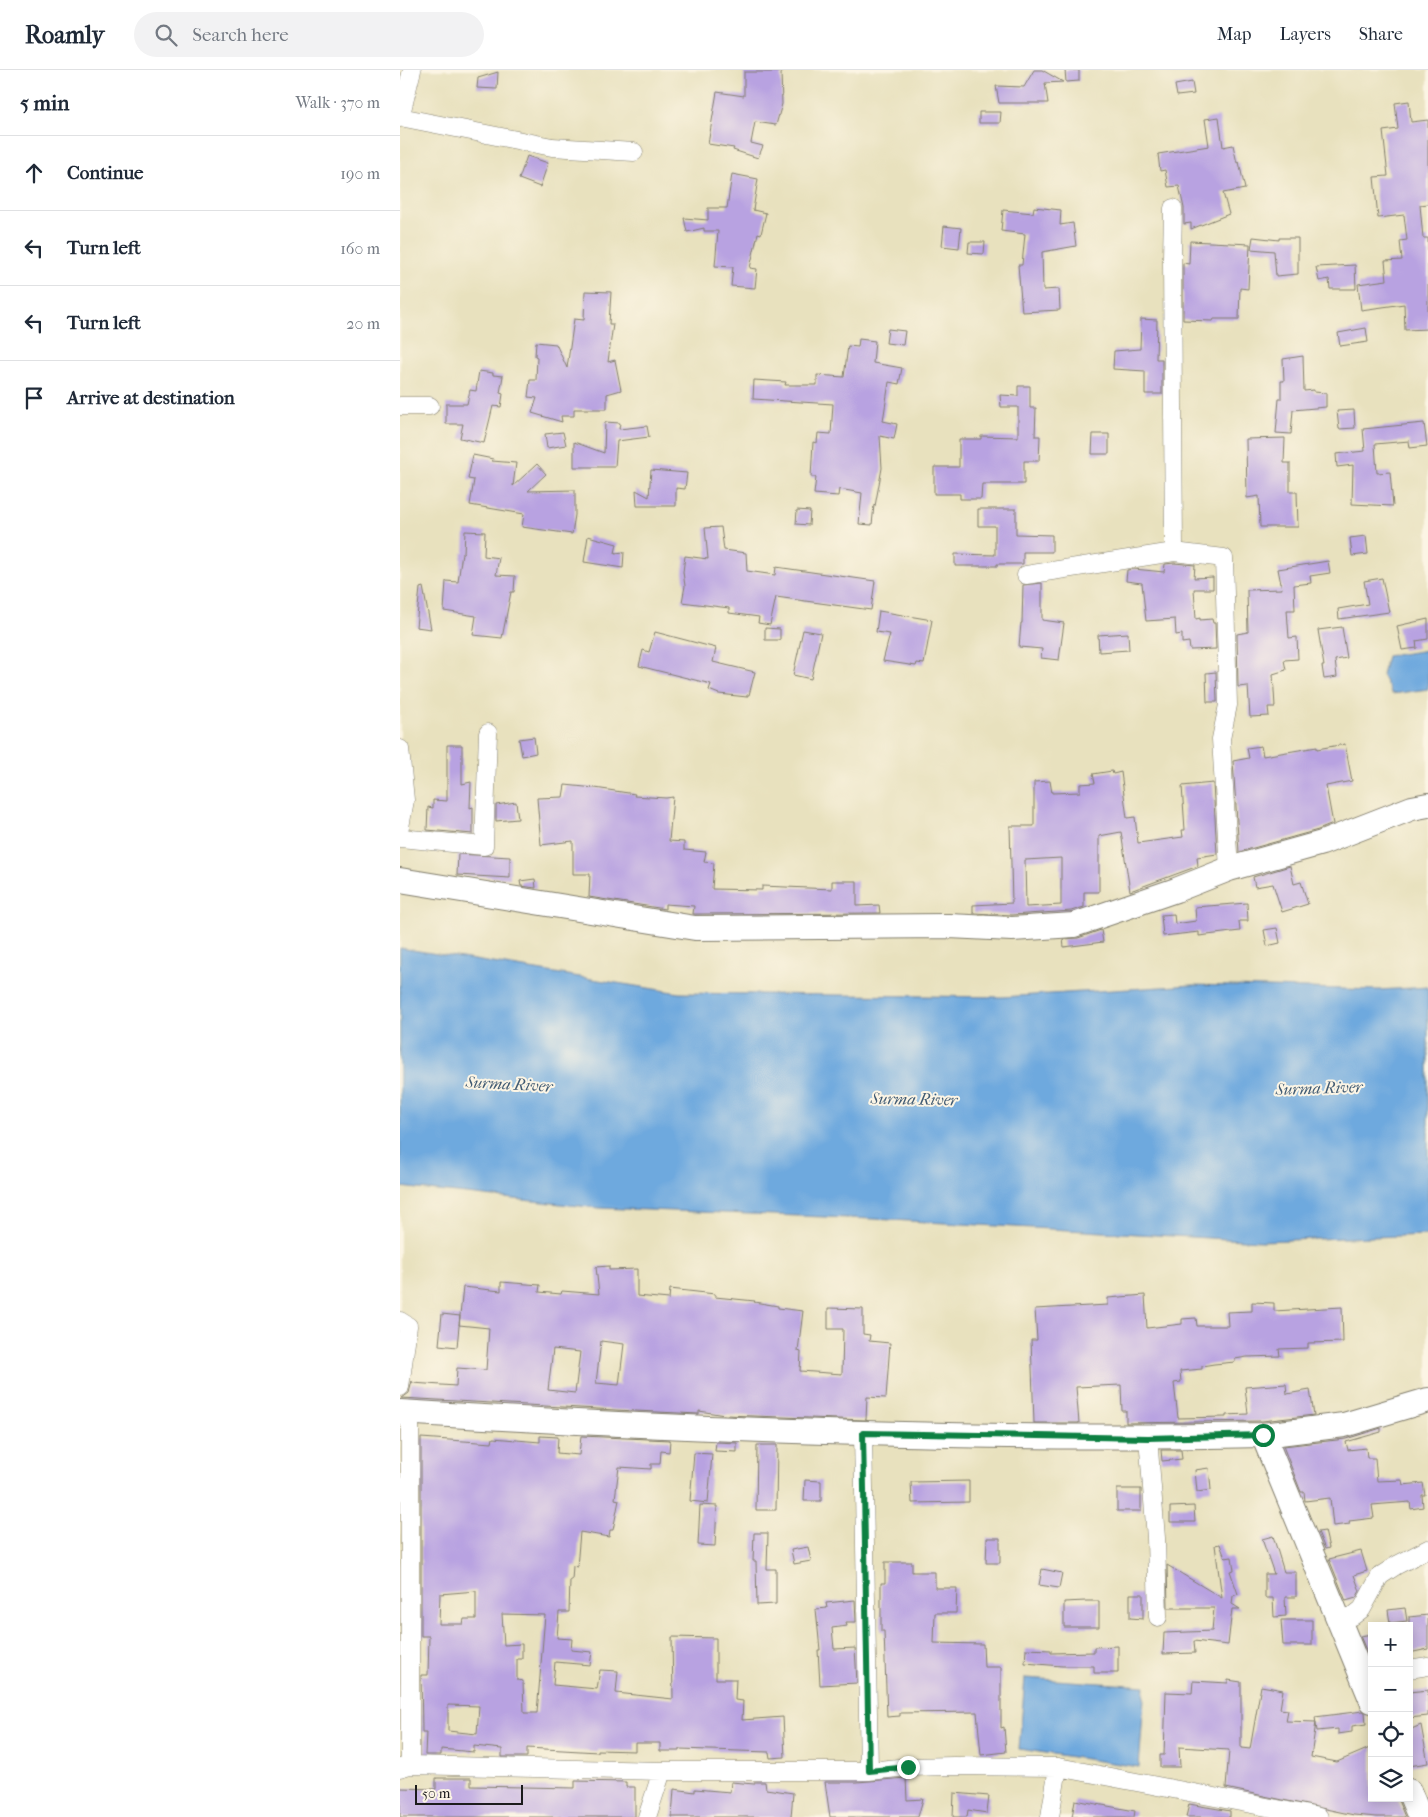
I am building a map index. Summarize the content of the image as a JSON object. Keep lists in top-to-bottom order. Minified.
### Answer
{"water":["Surma River"],"scale_bar":"50 m","page":{"header":"Roamly","search":"Search here","nav":["Map","Layers","Share"],"heading":["5 min","Walk · 370 m"],"list":[["Continue","190 m"],["Turn left","160 m"],["Turn left","20 m"],"Arrive at destination"],"map_buttons":["+","−"],"scale":"50 m"}}
